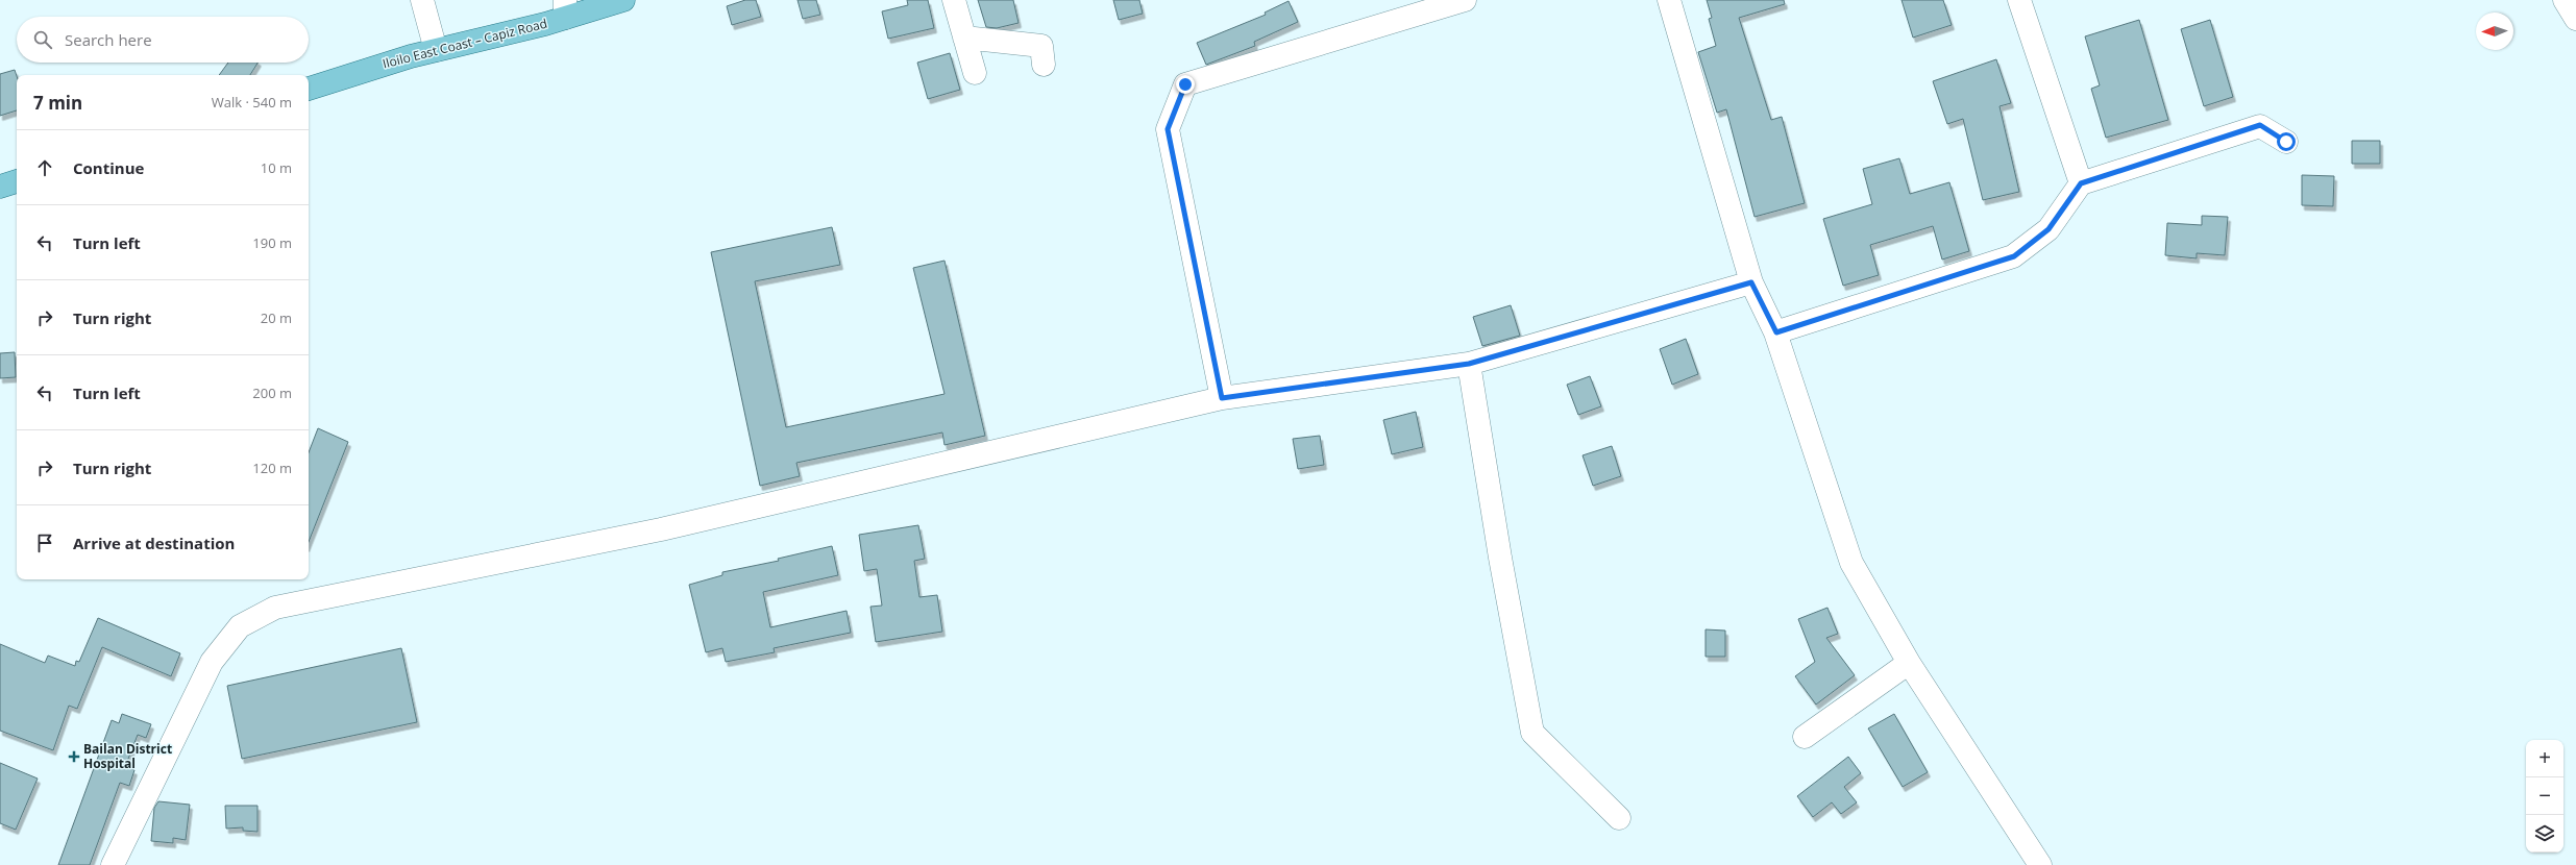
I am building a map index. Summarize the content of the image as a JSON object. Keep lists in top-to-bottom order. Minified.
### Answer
{"streets":{"main road":["Iloilo East Coast – Capiz Road"]},"places":{"health":["Bailan District Hospital"]},"north":"left","page":{"search":"Search here","heading":["7 min","Walk · 540 m"],"list":[["Continue","10 m"],["Turn left","190 m"],["Turn right","20 m"],["Turn left","200 m"],["Turn right","120 m"],"Arrive at destination"],"map_buttons":["+","−"]}}
